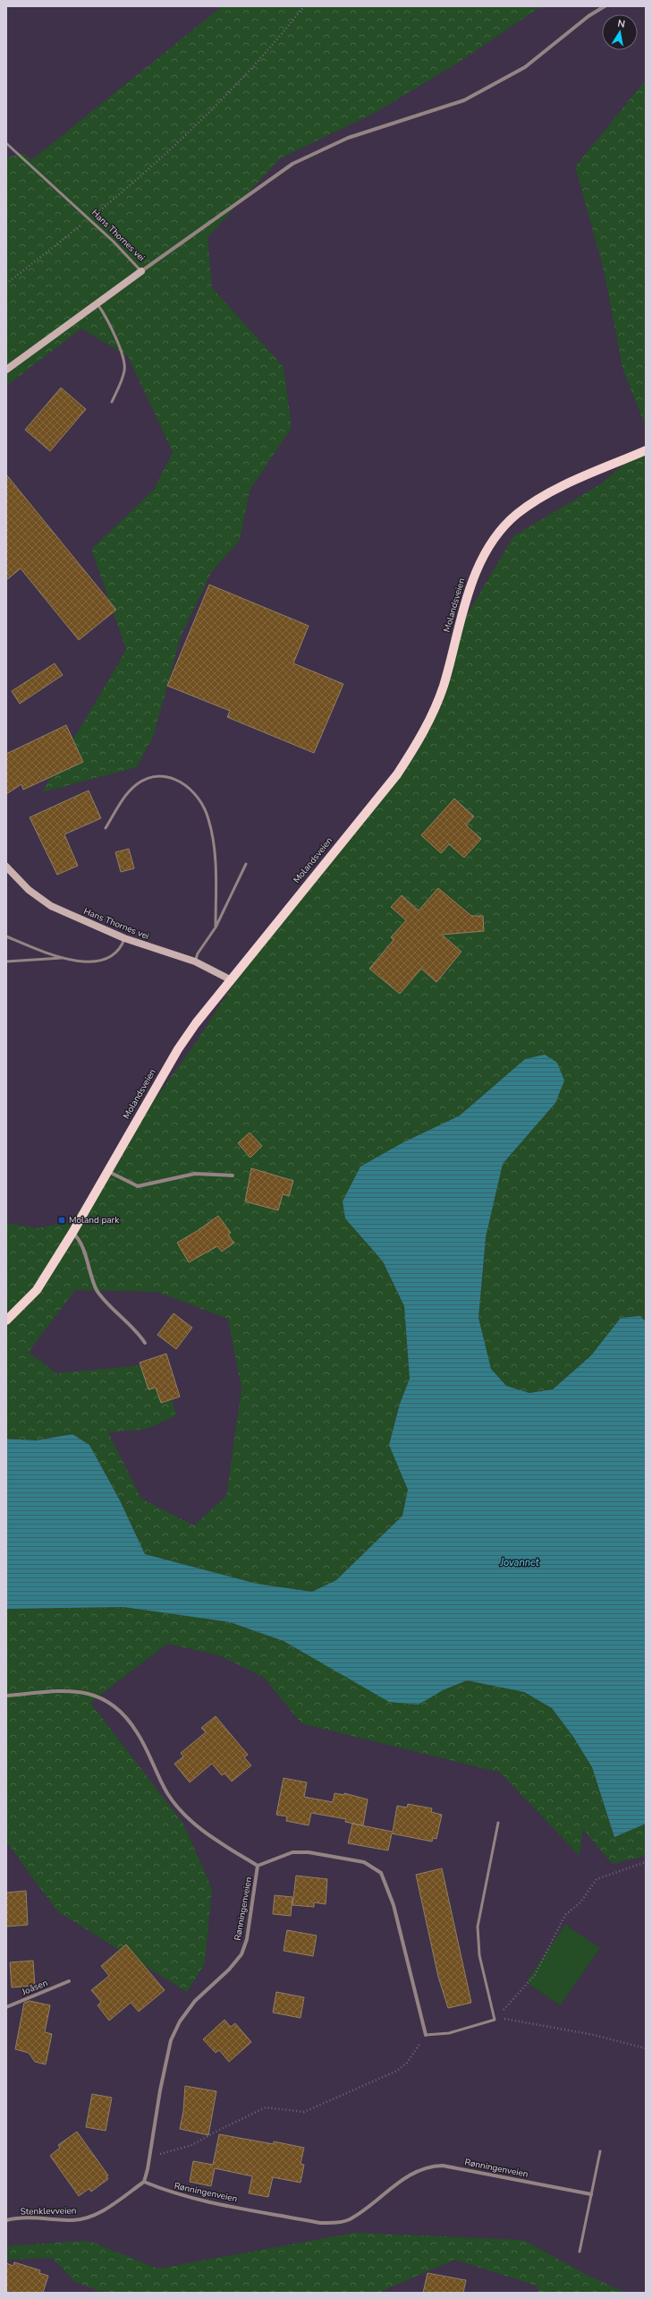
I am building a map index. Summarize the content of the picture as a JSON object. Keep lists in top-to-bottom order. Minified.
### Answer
{"streets":{"main road":["Molandsveien"],"street":["Hans Thornes vei","Rønningenveien","Joåsen","Stenklevveien"]},"crossings":[["Hans Thornes vei","Molandsveien"],["Rønningenveien","Stenklevveien"]],"water":["Jovannet"],"places":{"transit":["Moland park"]},"north":"top"}
